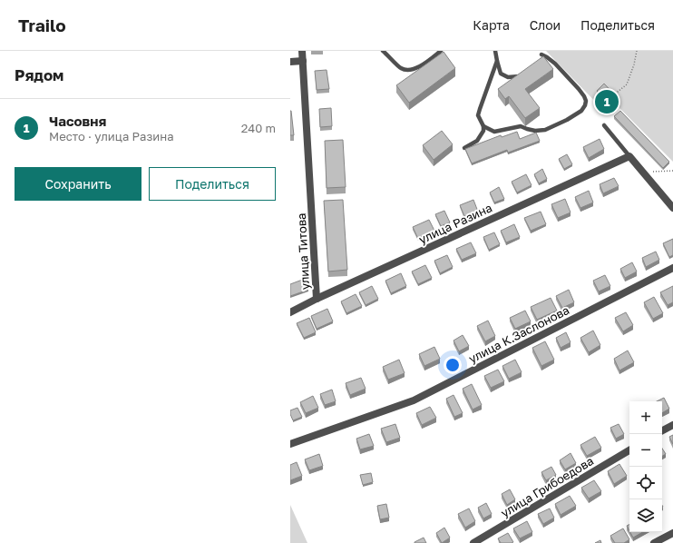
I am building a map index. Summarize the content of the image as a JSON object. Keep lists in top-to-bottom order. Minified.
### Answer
{"streets":{"street":["улица Разина","улица Титова","улица К.Заслонова","улица Грибоедова"]},"crossings":[["улица Разина","улица Титова"]],"page":{"header":"Trailo","nav":["Карта","Слои","Поделиться"],"heading":"Рядом","pins":"1","list":[{"mark":"1","name":"Часовня","note":"Место · улица Разина","value":"240 m"}],"buttons":["Сохранить","Поделиться"],"map_buttons":["+","−"]}}
